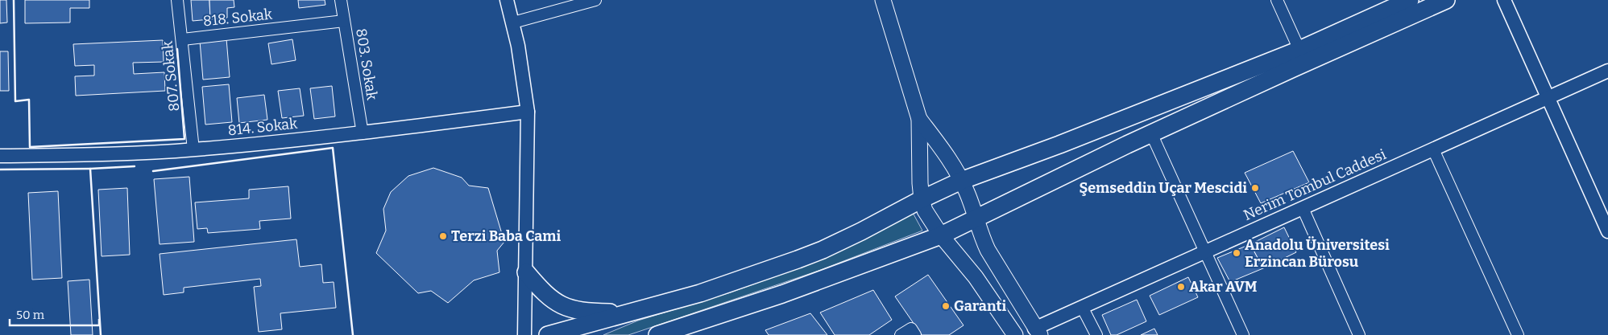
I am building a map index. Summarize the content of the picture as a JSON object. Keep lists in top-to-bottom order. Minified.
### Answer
{"streets":{"street":["818. Sokak","803. Sokak","807. Sokak","814. Sokak","Nerim Tombul Caddesi"]},"crossings":[["818. Sokak","803. Sokak"],["818. Sokak","807. Sokak"],["803. Sokak","814. Sokak"],["807. Sokak","814. Sokak"]],"places":["Şemseddin Uçar Mescidi","Terzi Baba Cami","Anadolu Üniversitesi Erzincan Bürosu","Akar AVM","Garanti"],"scale_bar":"50 m"}
